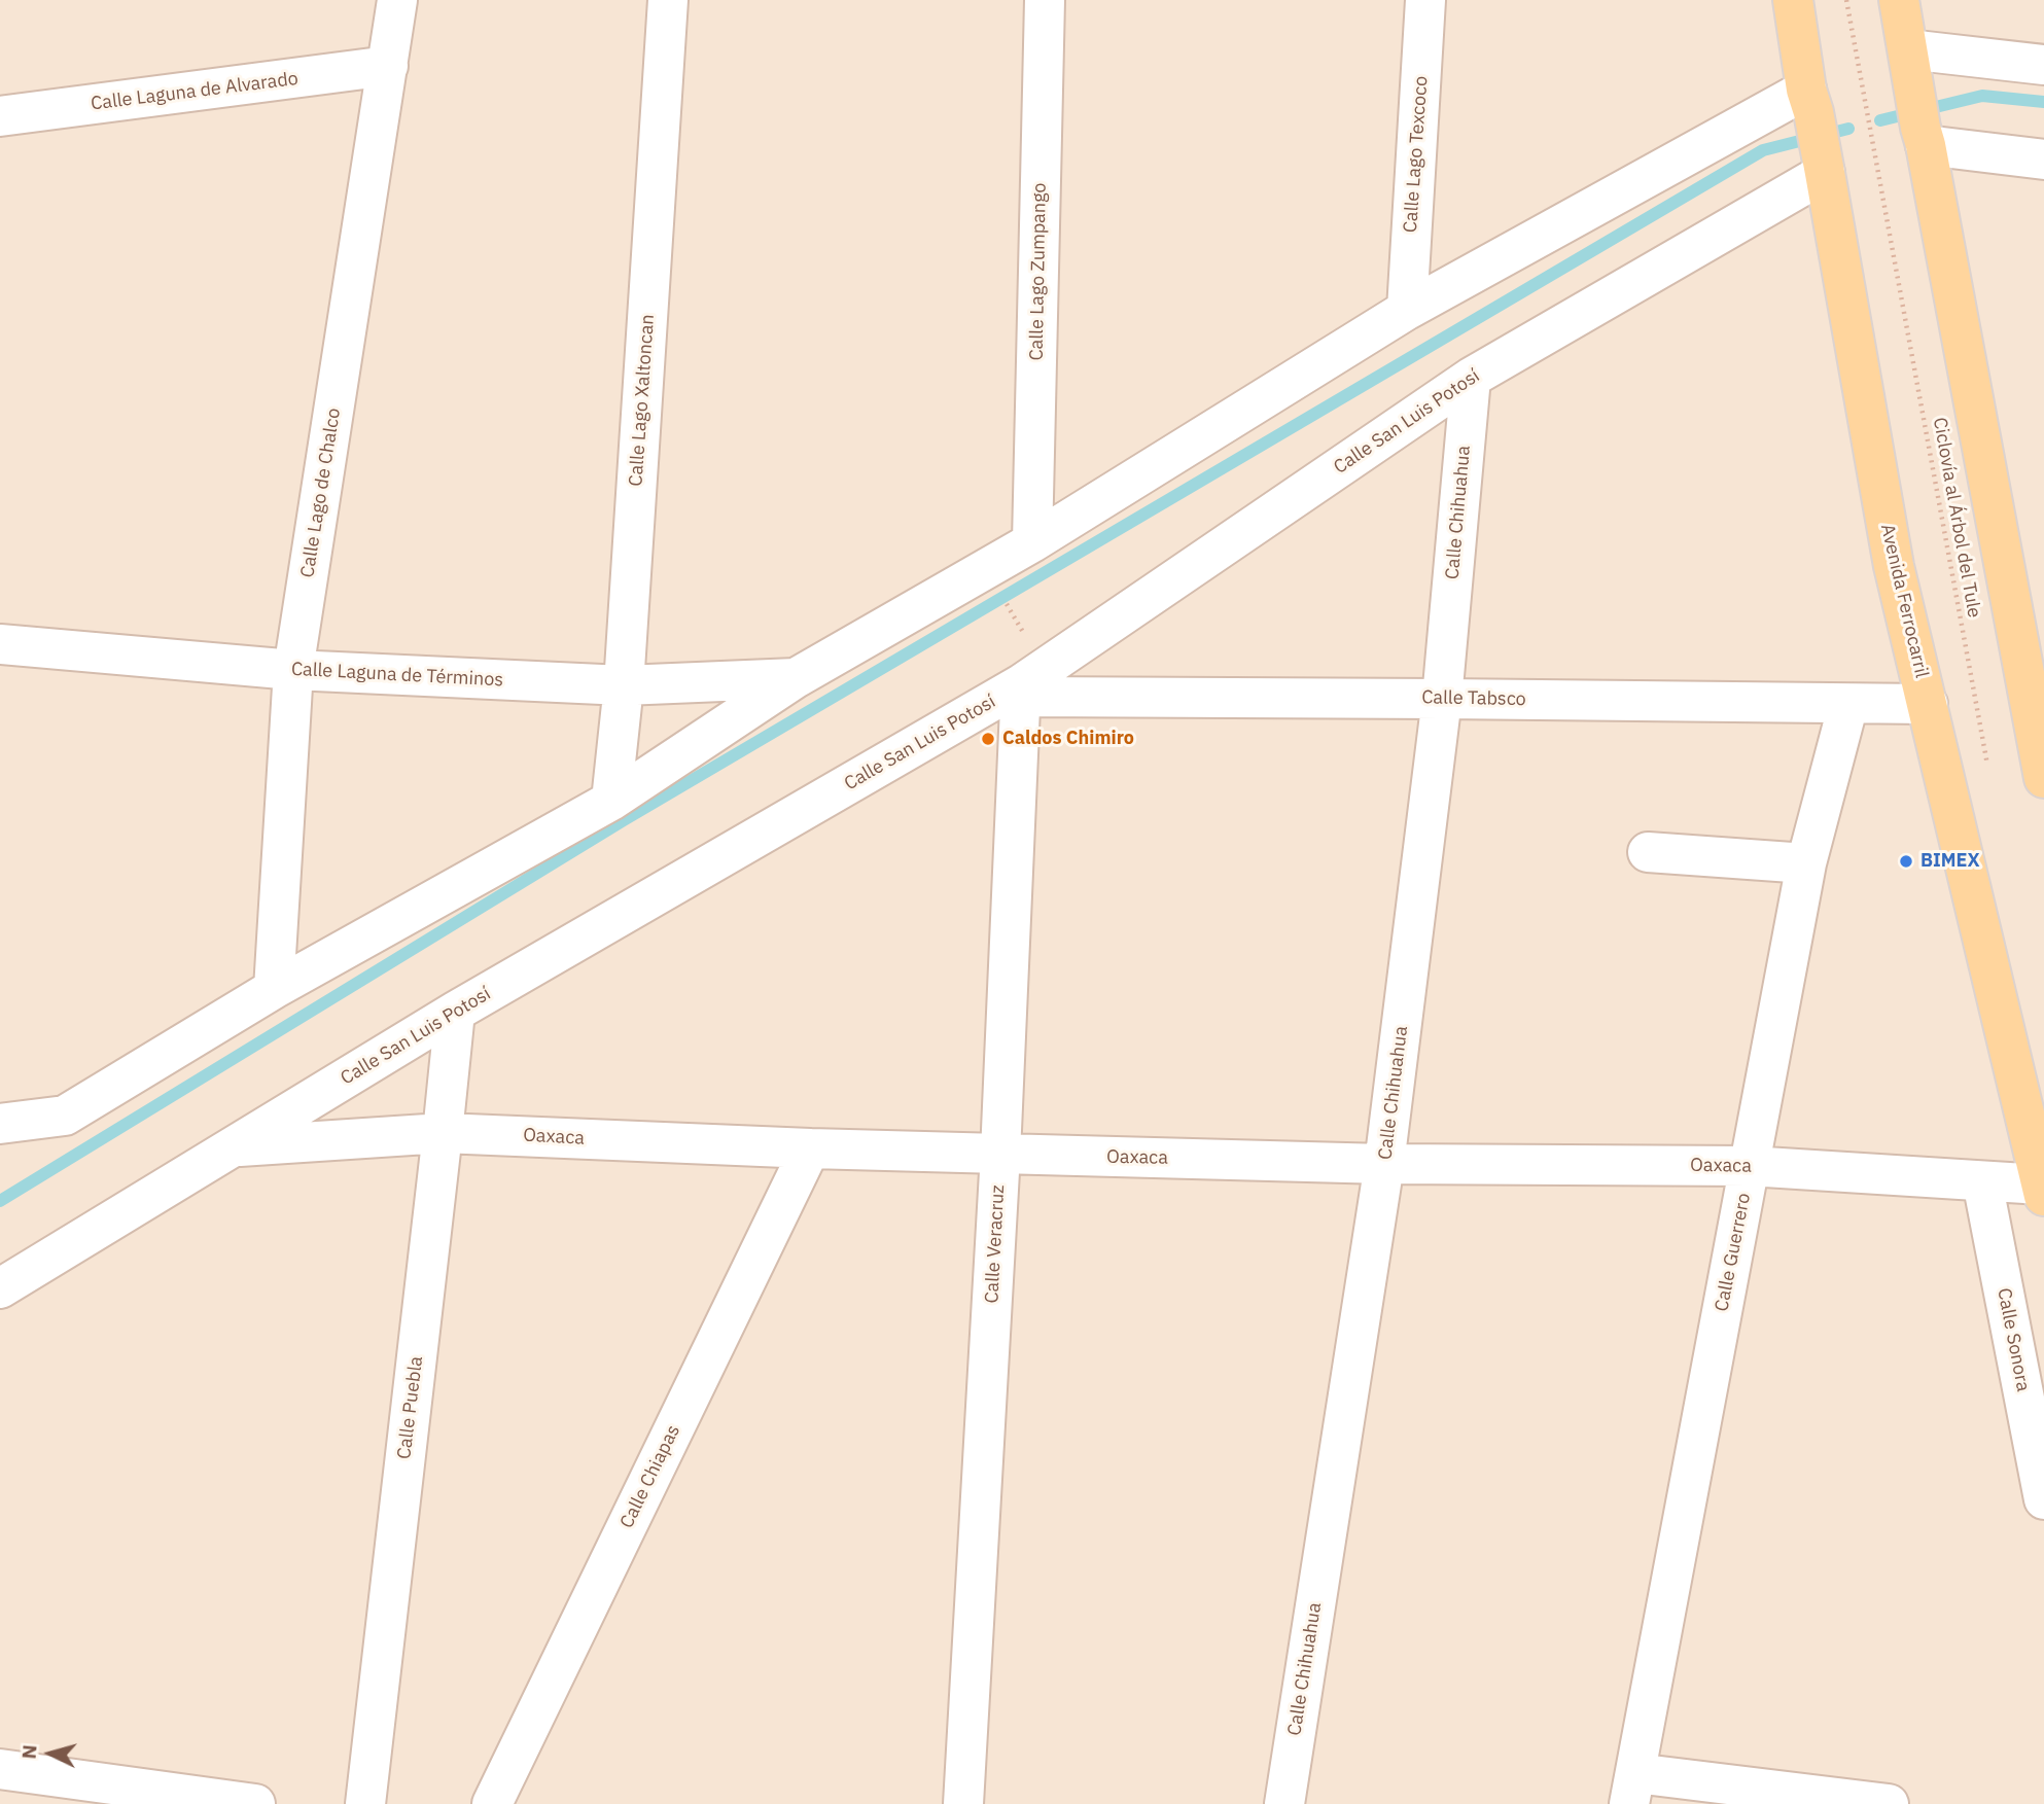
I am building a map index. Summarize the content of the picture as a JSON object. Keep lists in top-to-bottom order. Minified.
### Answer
{"streets":{"main road":["Avenida Ferrocarril"],"street":["Calle Laguna de Alvarado","Calle Lago Texcoco","Calle Lago Zumpango","Calle Lago Xaltoncan","Calle San Luis Potosí","Calle Lago de Chalco","Calle Chihuahua","Calle Laguna de Términos","Calle Tabsco","Oaxaca","Calle Veracruz","Calle Guerrero","Calle Sonora","Calle Puebla","Calle Chiapas"],"path":["Ciclovía al Árbol del Tule"]},"crossings":[["Calle Laguna de Alvarado","Calle Lago de Chalco"],["Calle Lago Xaltoncan","Calle Laguna de Términos"],["Calle San Luis Potosí","Calle Chihuahua"],["Calle San Luis Potosí","Avenida Ferrocarril"],["Calle San Luis Potosí","Calle Tabsco"],["Calle San Luis Potosí","Oaxaca"],["Calle San Luis Potosí","Calle Veracruz"],["Calle San Luis Potosí","Calle Puebla"],["Calle Lago de Chalco","Calle Laguna de Términos"],["Calle Chihuahua","Calle Tabsco"],["Calle Chihuahua","Oaxaca"],["Avenida Ferrocarril","Calle Tabsco"],["Avenida Ferrocarril","Oaxaca"],["Calle Tabsco","Calle Veracruz"],["Calle Tabsco","Calle Guerrero"],["Oaxaca","Calle Veracruz"],["Oaxaca","Calle Guerrero"],["Oaxaca","Calle Sonora"],["Oaxaca","Calle Puebla"],["Oaxaca","Calle Chiapas"]],"places":["Caldos Chimiro","BIMEX"],"north":"left"}
